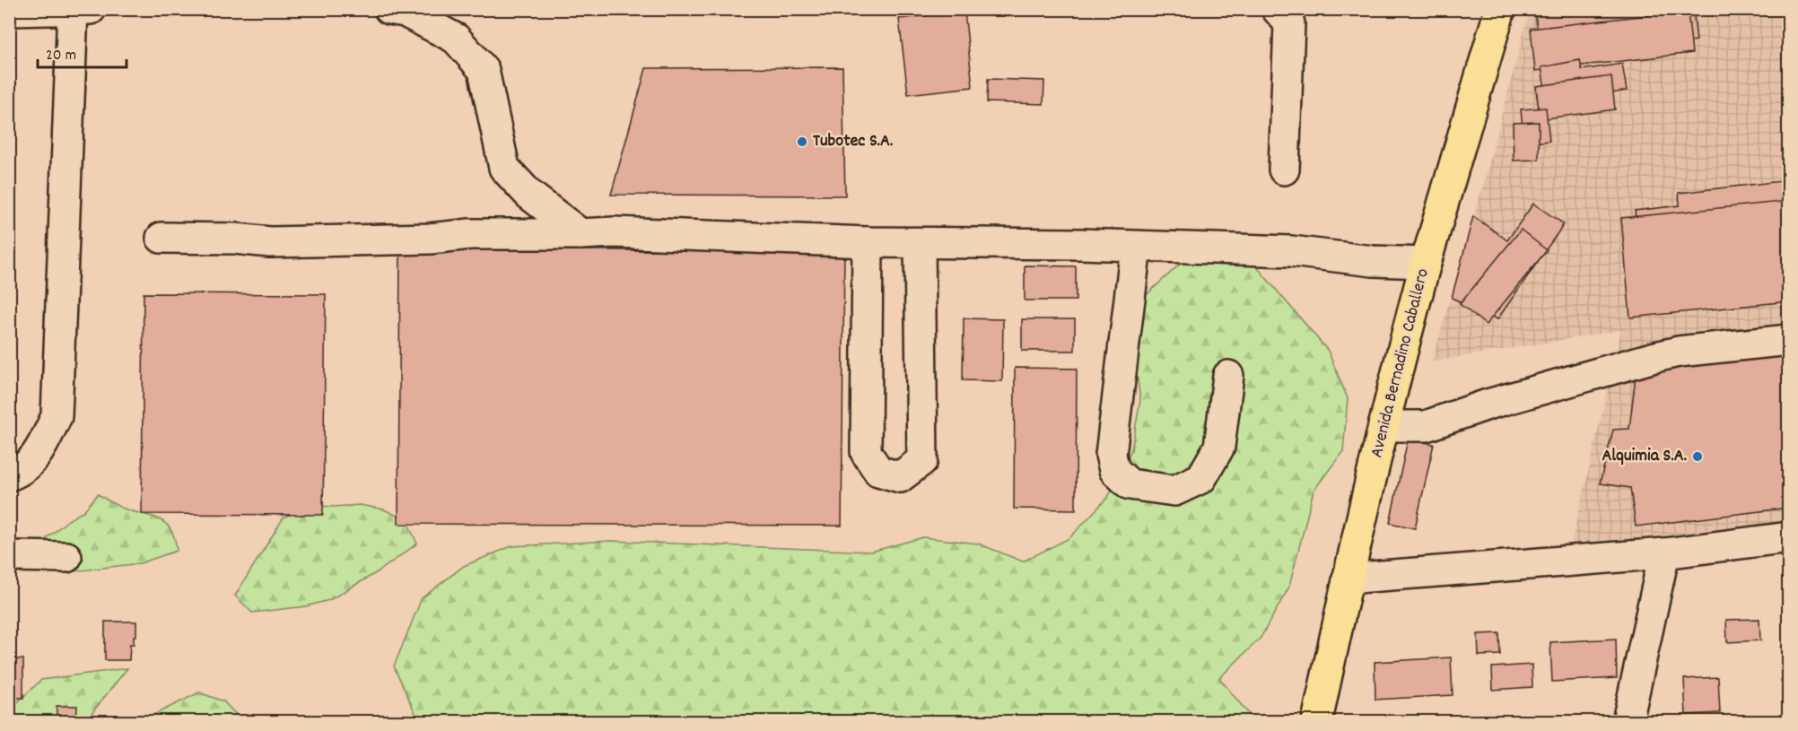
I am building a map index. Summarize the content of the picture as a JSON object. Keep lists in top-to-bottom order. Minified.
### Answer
{"streets":{"main road":["Avenida Bernadino Caballero"]},"places":["Tubotec S.A.","Alquimia S.A."],"scale_bar":"20 m"}
